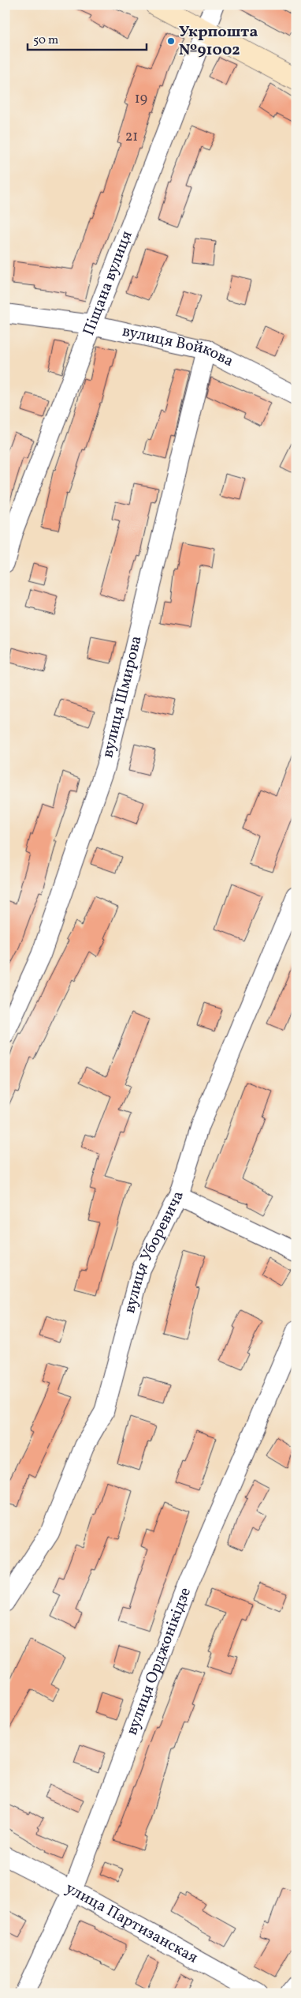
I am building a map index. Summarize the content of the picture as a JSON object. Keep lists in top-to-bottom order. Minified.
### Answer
{"streets":{"street":["Піщана вулиця","вулиця Войкова","вулиця Шмирова","вулиця Уборевича","вулиця Орджонікідзе","улица Партизанская"]},"crossings":[["Піщана вулиця","вулиця Войкова"],["вулиця Войкова","вулиця Шмирова"],["вулиця Орджонікідзе","улица Партизанская"]],"places":["Укрпошта №91002"],"house_numbers":["19","21"],"scale_bar":"50 m"}
